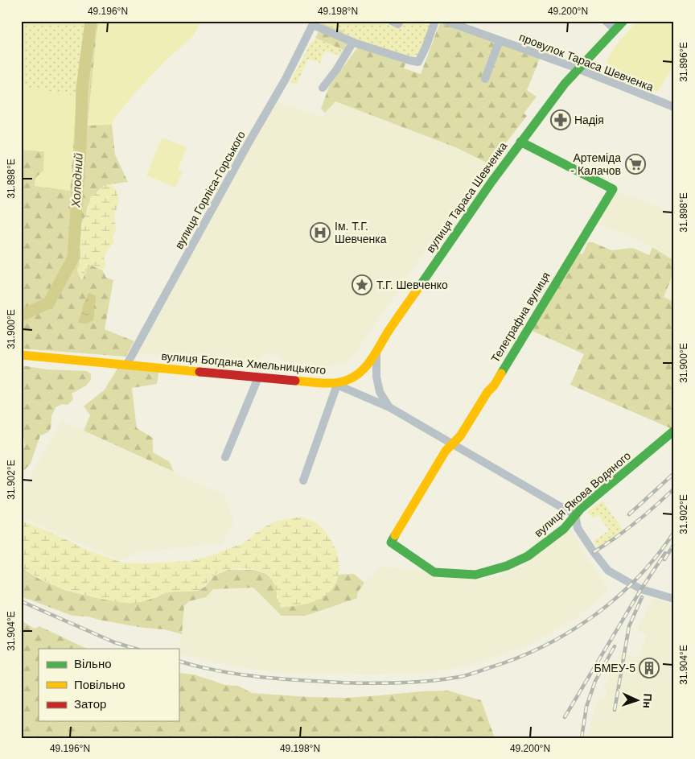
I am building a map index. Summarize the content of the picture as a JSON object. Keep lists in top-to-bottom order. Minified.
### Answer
{"streets":{"street":["провулок Тараса Шевченка","вулиця Горліса-Горського","вулиця Тараса Шевченка","Телеграфна вулиця","вулиця Богдана Хмельницького","вулиця Якова Водяного"]},"crossings":[["провулок Тараса Шевченка","вулиця Тараса Шевченка"],["вулиця Горліса-Горського","вулиця Богдана Хмельницького"],["вулиця Тараса Шевченка","Телеграфна вулиця"],["вулиця Тараса Шевченка","вулиця Богдана Хмельницького"],["Телеграфна вулиця","вулиця Богдана Хмельницького"],["Телеграфна вулиця","вулиця Якова Водяного"],["вулиця Богдана Хмельницького","вулиця Якова Водяного"]],"water":["Холодний"],"places":{"pharmacy":["Надія"],"supermarket":["Артеміда - Калачов"],"hospital":["Ім. Т.Г. Шевченка"],"place":["Т.Г. Шевченко"],"building":["БМЕУ-5"]},"legend":["Вільно","Повільно","Затор"],"north":"right","coordinates":["49.196°N","49.198°N","49.200°N","31.896°E","31.898°E","31.900°E","31.902°E","31.904°E"]}
